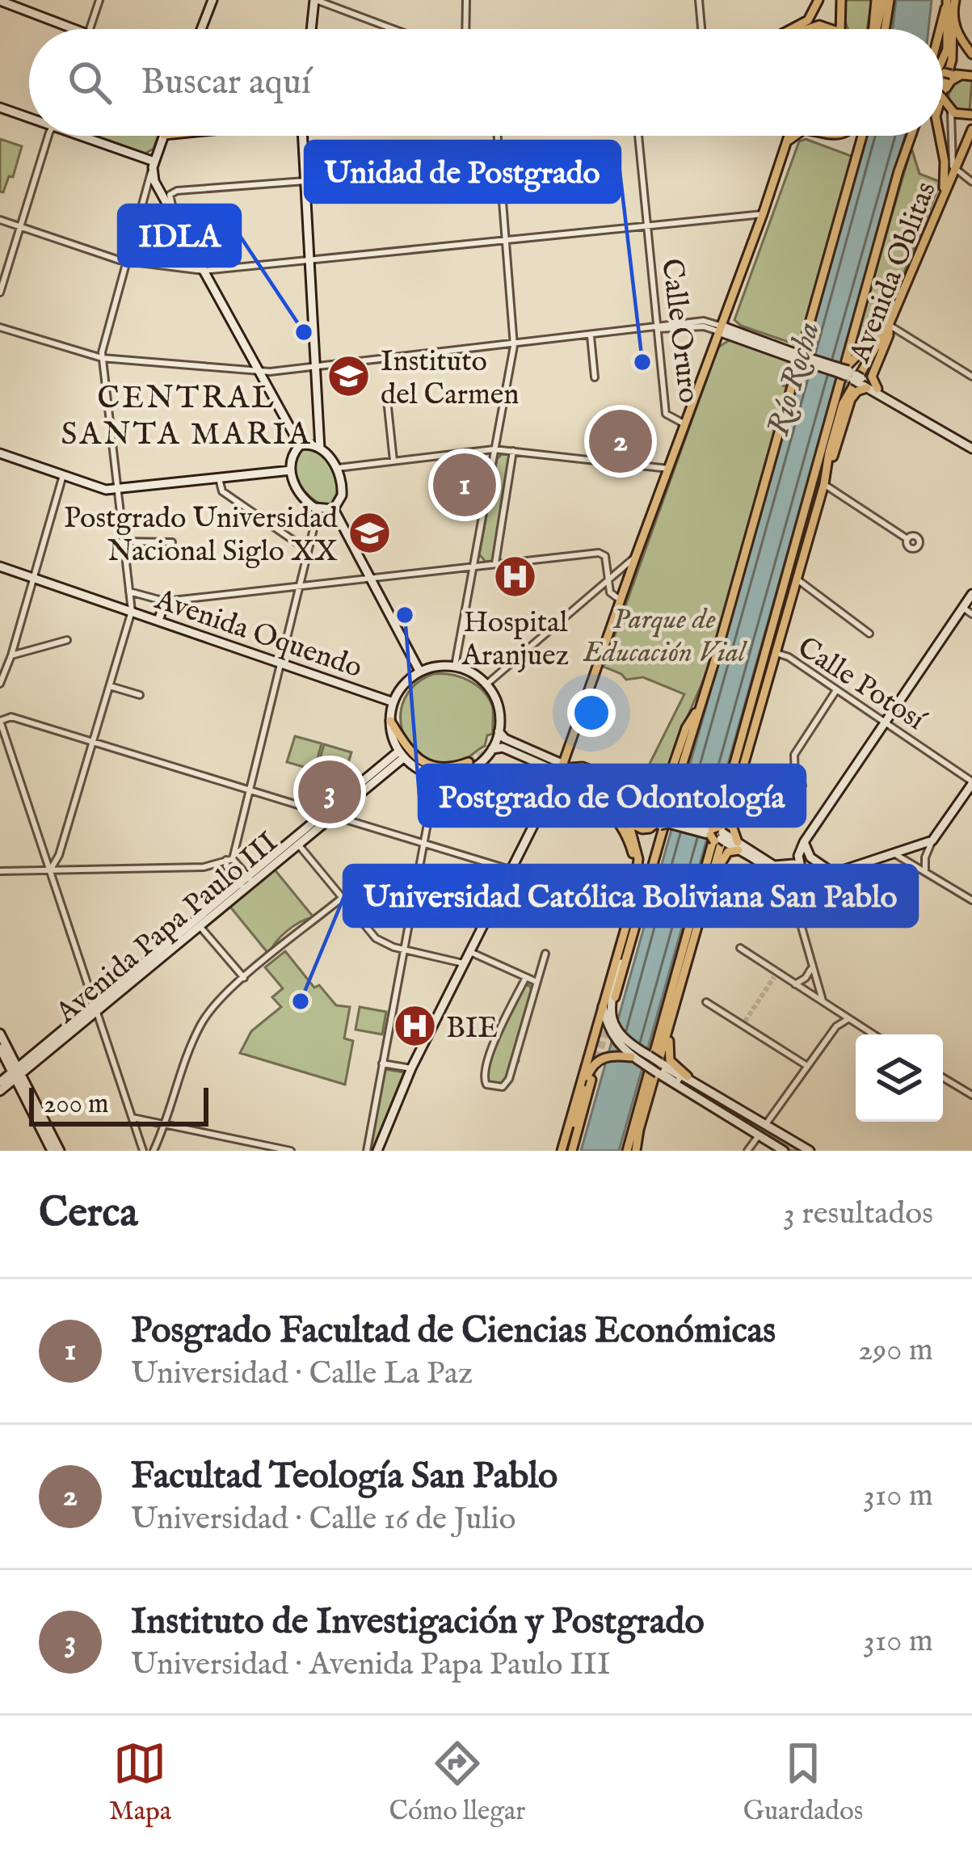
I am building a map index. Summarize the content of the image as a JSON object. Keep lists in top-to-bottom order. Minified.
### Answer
{"streets":{"main road":["Avenida Oblitas","Avenida Oquendo","Avenida Papa Paulo III"],"street":["Calle Oruro","Calle Potosí"]},"crossings":[["Avenida Oquendo","Avenida Papa Paulo III"]],"districts":["CENTRAL SANTA MARIA"],"water":["Río Rocha"],"parks":["Parque de Educación Vial"],"places":{"other":["IDLA","Unidad de Postgrado","Postgrado de Odontología","Universidad Católica Boliviana San Pablo"],"school or university":["Instituto del Carmen","Postgrado Universidad Nacional Siglo XX"],"hospital":["Hospital Aranjuez","BIE"]},"scale_bar":"200 m","page":{"search":"Buscar aquí","pins":["2","1","3"],"scale":"200 m","heading":["Cerca","3 resultados"],"list":[{"mark":"1","name":"Posgrado Facultad de Ciencias Económicas","note":"Universidad · Calle La Paz","value":"290 m"},{"mark":"2","name":"Facultad Teología San Pablo","note":"Universidad · Calle 16 de Julio","value":"310 m"},{"mark":"3","name":"Instituto de Investigación y Postgrado","note":"Universidad · Avenida Papa Paulo III","value":"310 m"}],"nav":["Mapa","Cómo llegar","Guardados"]}}
